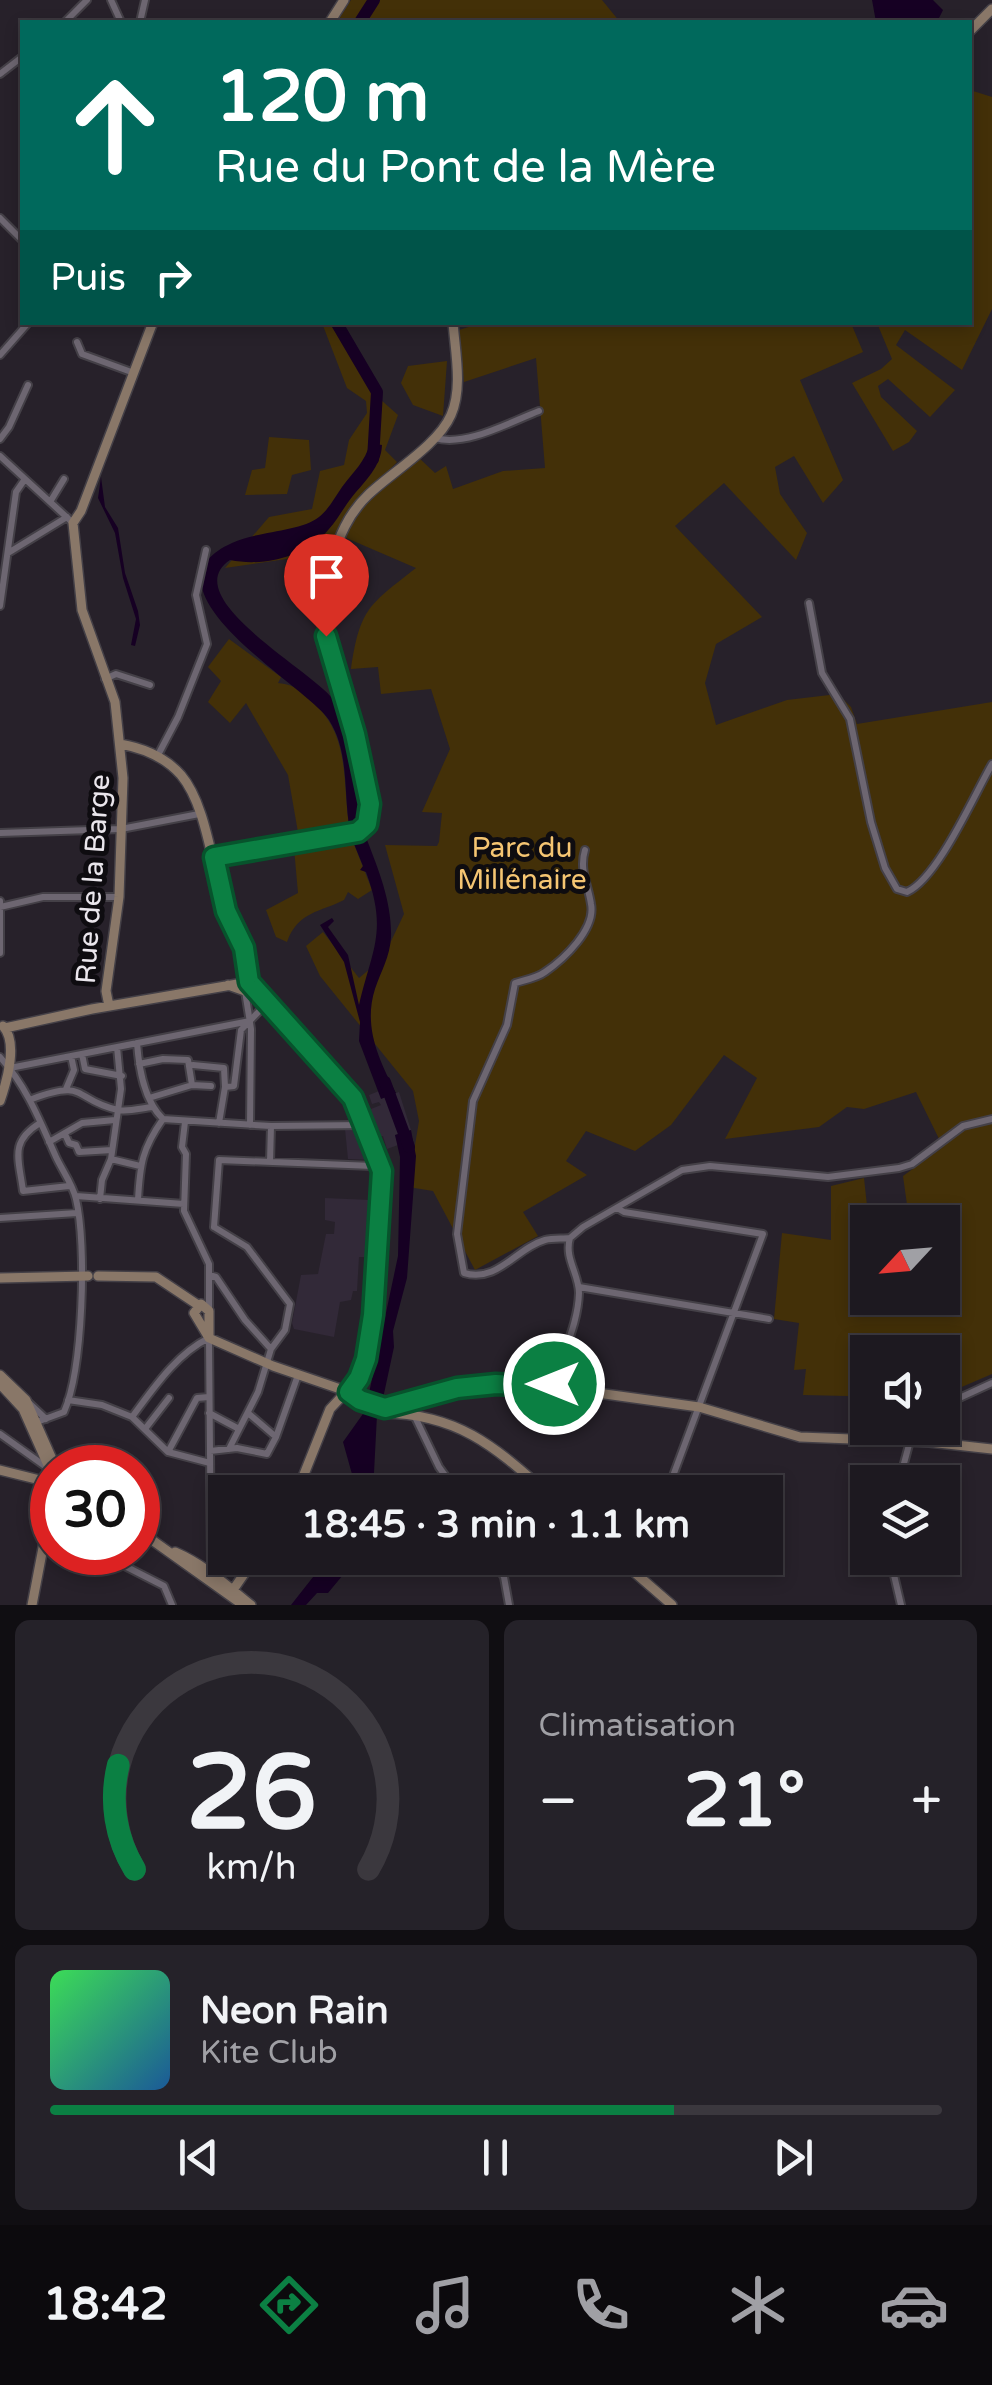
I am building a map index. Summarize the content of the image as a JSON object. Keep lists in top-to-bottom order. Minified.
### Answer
{"streets":{"main road":["Rue de la Barge"]},"parks":["Parc du Millénaire"],"north":"bottom left","page":{"turn":["120 m","Rue du Pont de la Mère"],"then":"Puis","limit":"30","trip":"18:45 · 3 min · 1.1 km","tile":"Climatisation","heat":["−","21°","+"],"song":["Neon Rain","Kite Club"],"tabs":"18:42","gauge":["26","km/h"]}}
